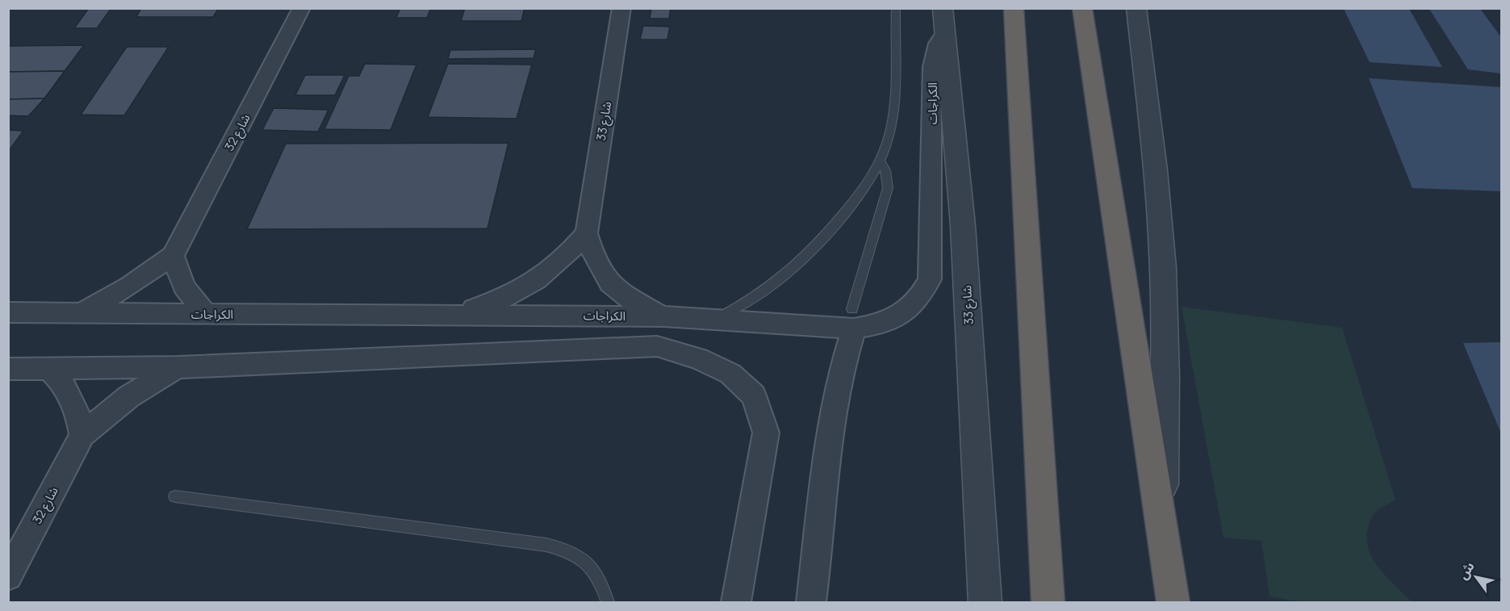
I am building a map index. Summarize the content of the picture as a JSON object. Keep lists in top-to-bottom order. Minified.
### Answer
{"streets":{"street":["الكراجات","شارع 33","شارع 32"]},"crossings":[["الكراجات","شارع 33"],["الكراجات","شارع 32"]],"north":"top left"}
